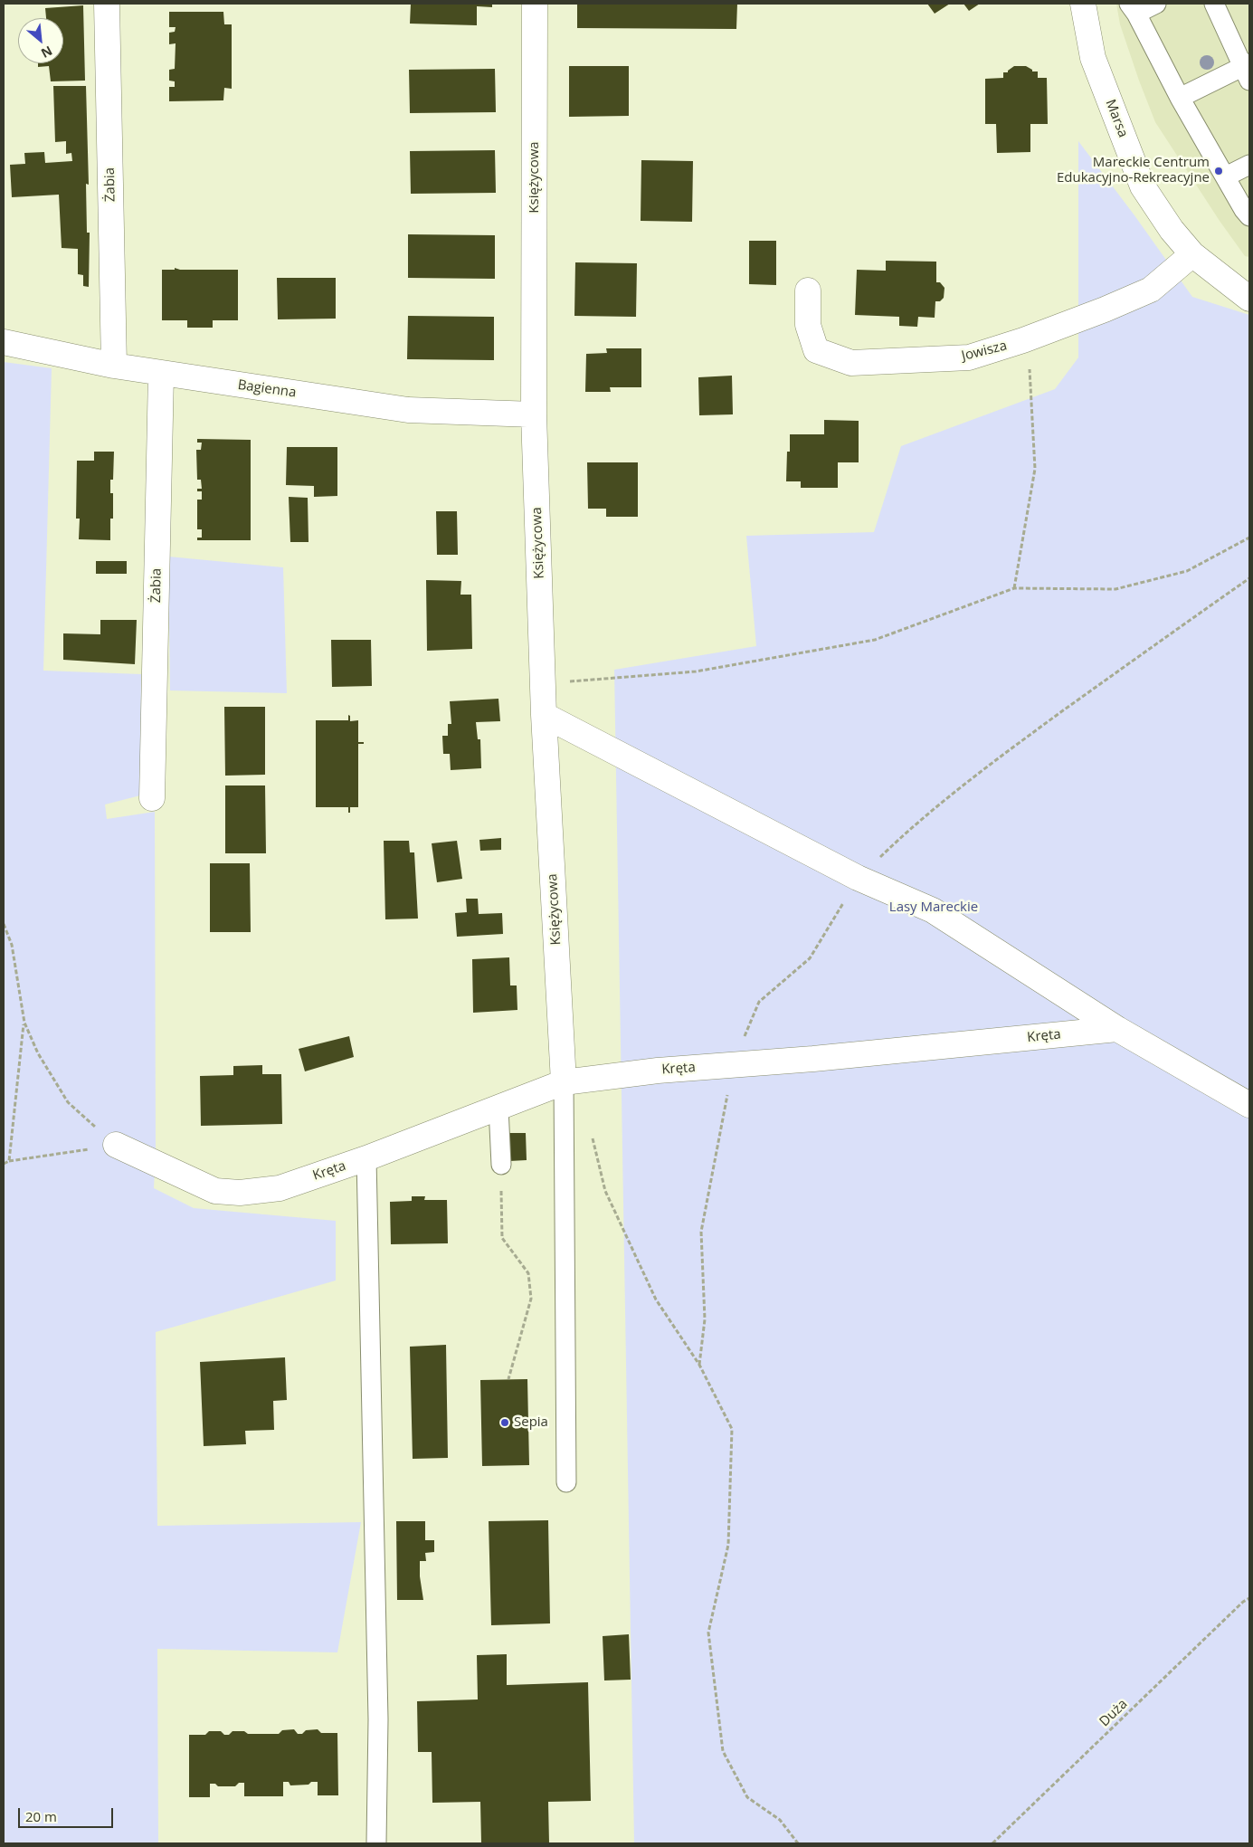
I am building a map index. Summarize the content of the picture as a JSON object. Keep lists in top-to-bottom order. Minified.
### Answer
{"streets":{"street":["Marsa","Księżycowa","Żabia","Jowisza","Bagienna","Kręta"],"path":["Duża"]},"crossings":[["Marsa","Jowisza"],["Księżycowa","Bagienna"],["Księżycowa","Kręta"],["Żabia","Bagienna"]],"parks":["Lasy Mareckie"],"places":["Mareckie Centrum Edukacyjno-Rekreacyjne","Sepia"],"scale_bar":"20 m","north":"bottom right"}
